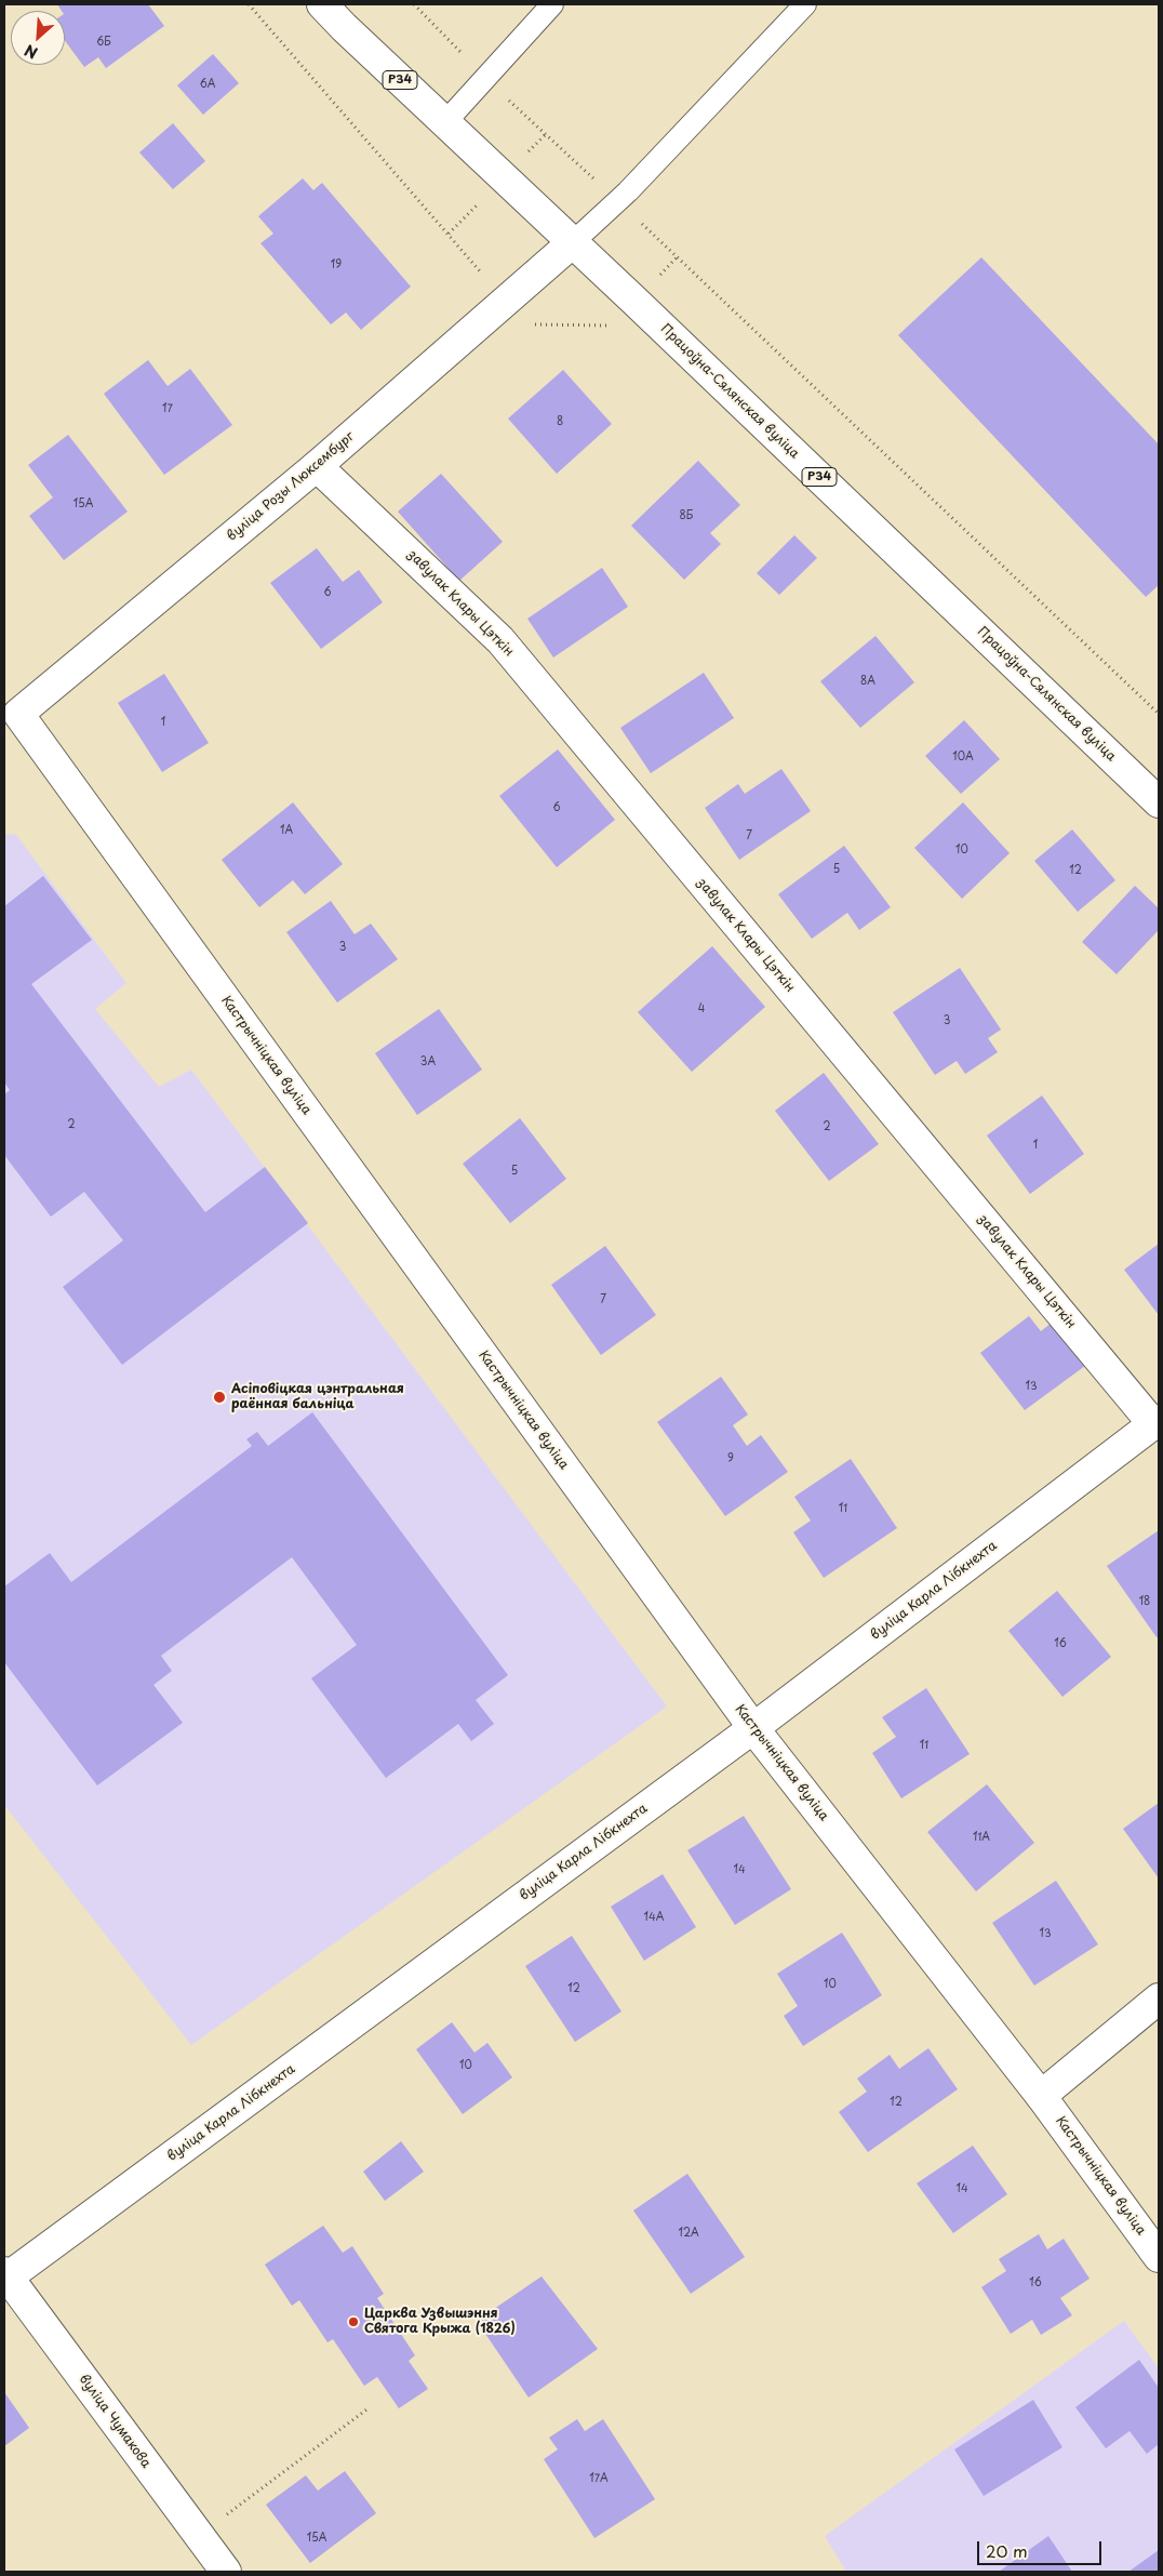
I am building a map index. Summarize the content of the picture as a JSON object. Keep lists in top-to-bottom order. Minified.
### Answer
{"streets":{"street":["Р34","Працоўна-Сялянская вуліца","вуліца Розы Люксембург","завулак Клары Цэткін","Кастрычніцкая вуліца","вуліца Карла Лібкнехта","вуліца Чумакова"]},"crossings":[["Працоўна-Сялянская вуліца","вуліца Розы Люксембург"],["вуліца Розы Люксембург","завулак Клары Цэткін"],["вуліца Розы Люксембург","Кастрычніцкая вуліца"],["завулак Клары Цэткін","вуліца Карла Лібкнехта"],["Кастрычніцкая вуліца","вуліца Карла Лібкнехта"],["вуліца Карла Лібкнехта","вуліца Чумакова"]],"places":["Асіповіцкая цэнтральная раённая бальніца","Царква Узвышэння Святога Крыжа (1826)"],"house_numbers":["6Б","6А","19","17","8","15А","8Б","6","8А","1","10А","6","1А","7","10","5","12","3","4","3","3А","2","2","1","5","7","13","9","11","18","16","11","11А","14","14А","13","10","12","10","12","14","12А","16","17А","15А"],"scale_bar":"20 m","north":"bottom left"}
